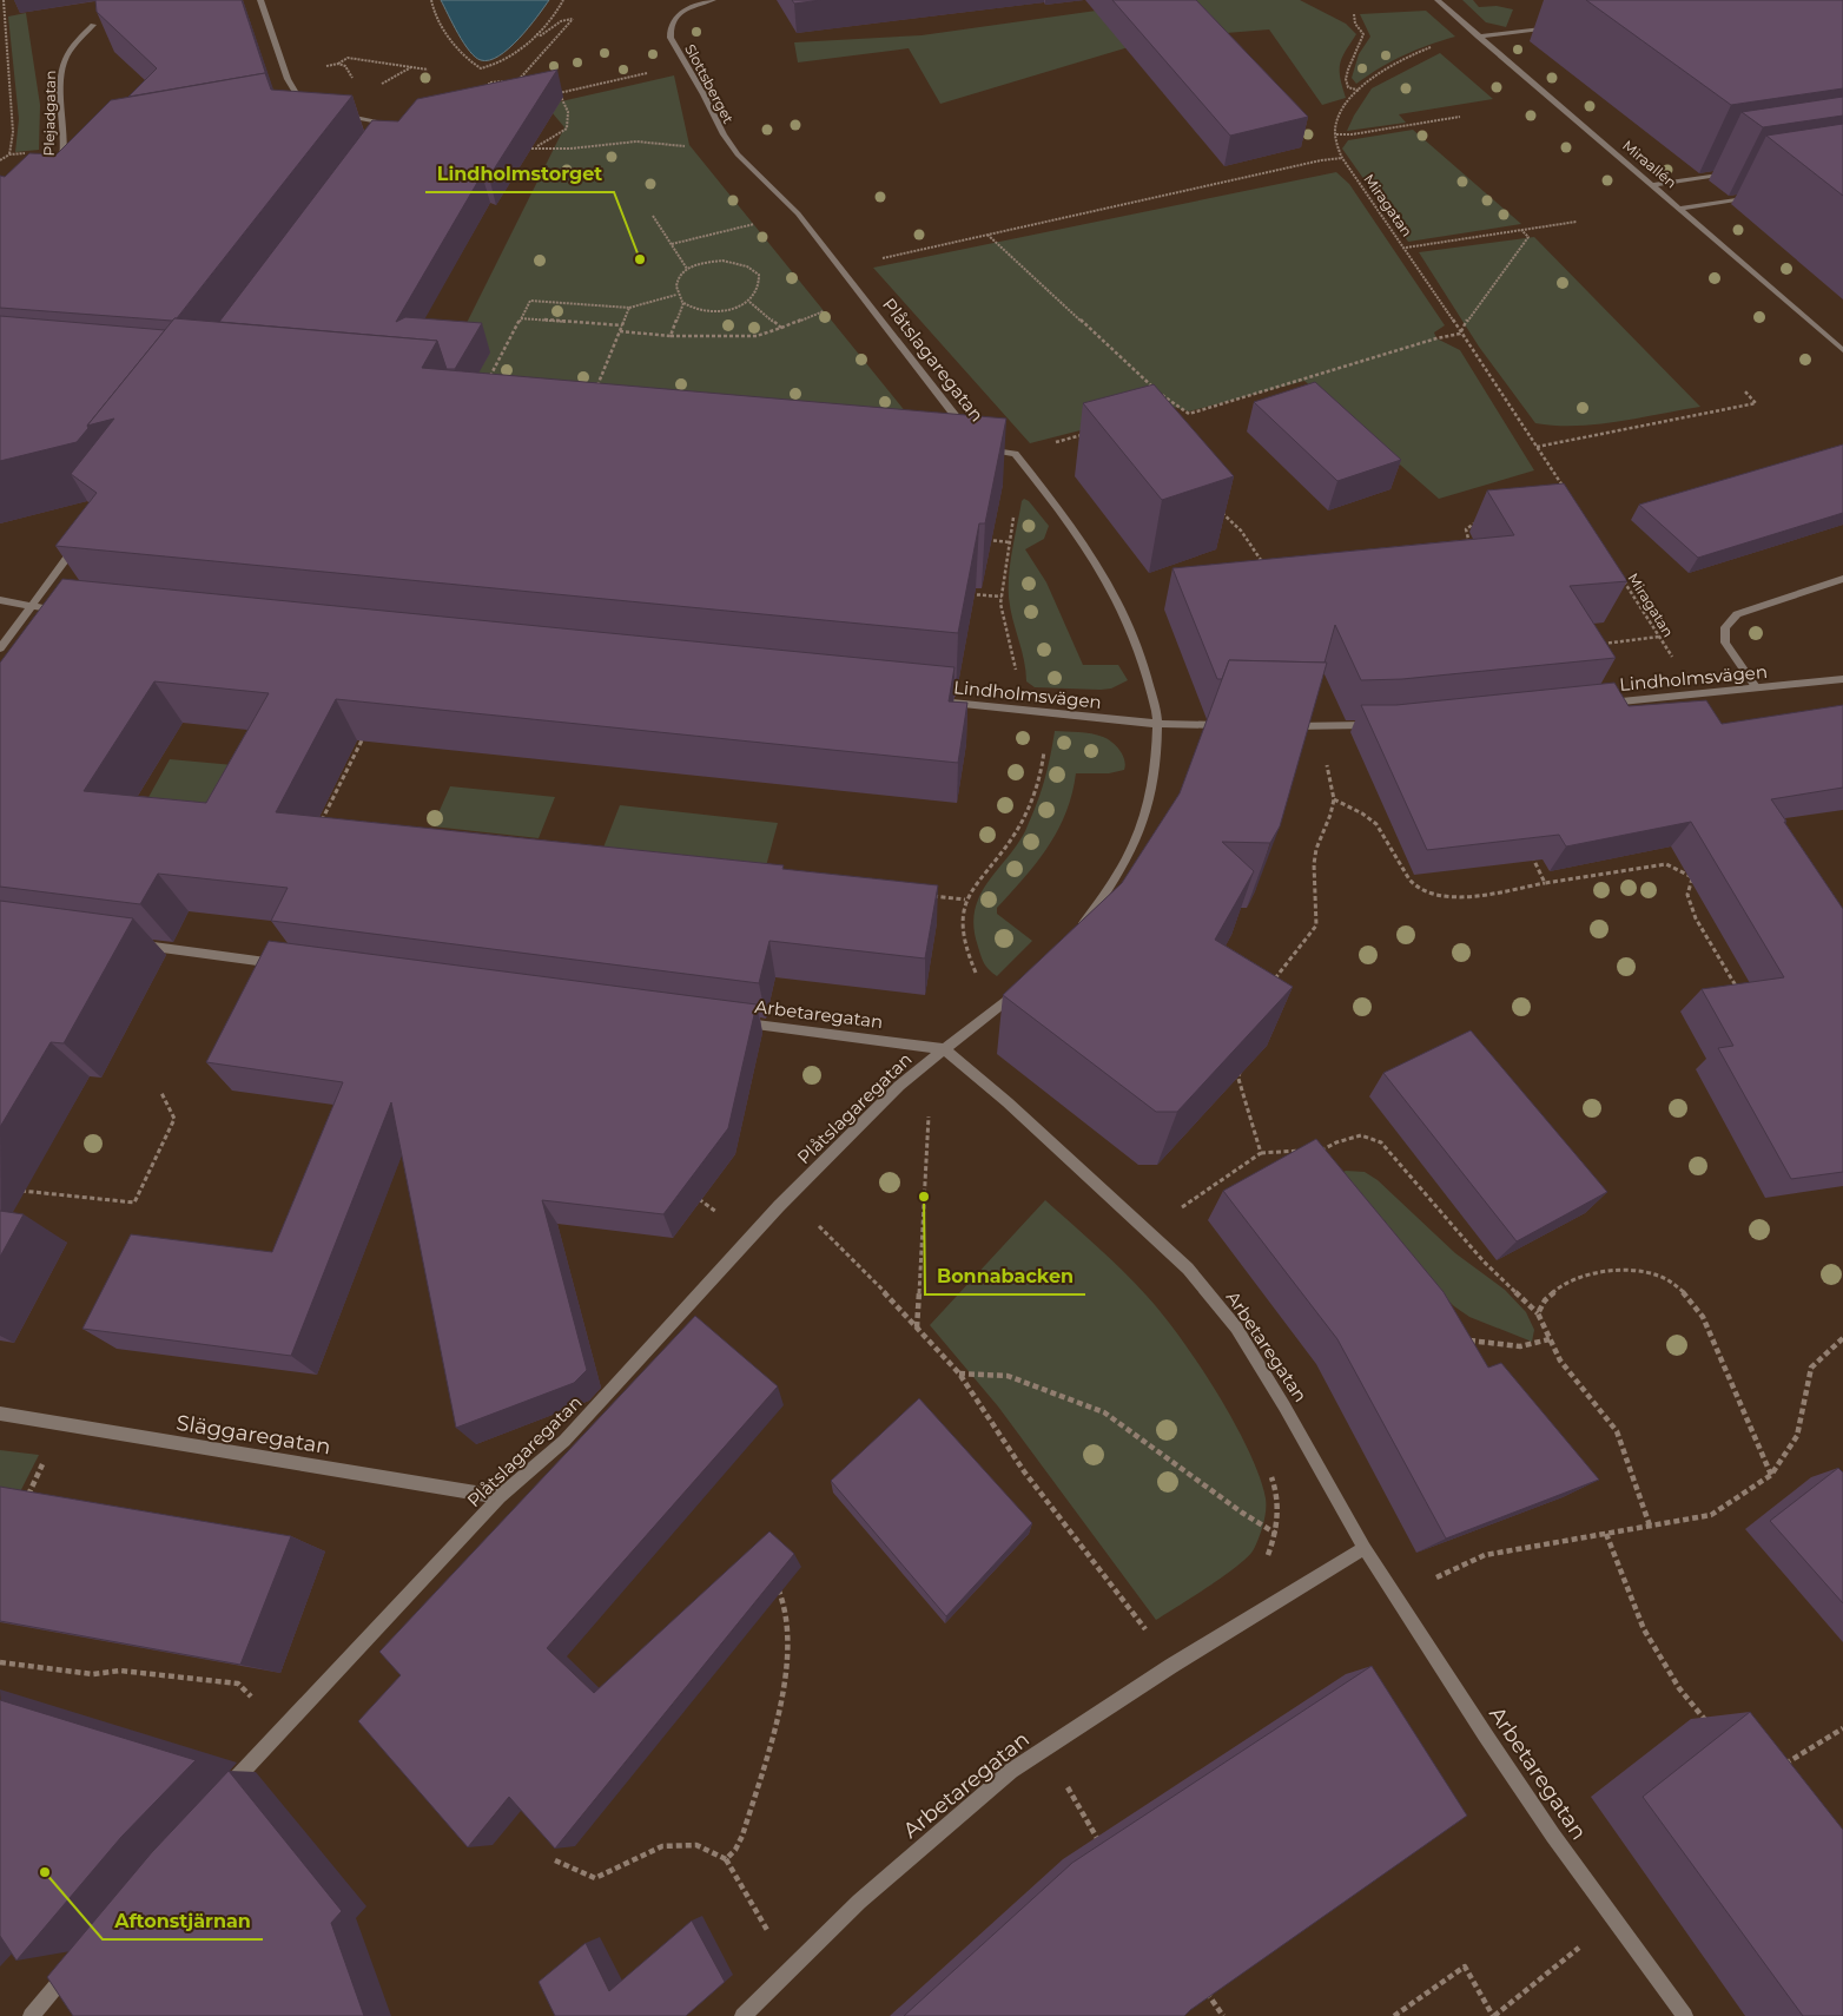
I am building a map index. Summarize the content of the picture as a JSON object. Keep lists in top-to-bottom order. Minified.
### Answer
{"streets":{"street":["Slottsberget","Plejadgatan","Miraallén","Plåtslagaregatan","Lindholmsvägen","Arbetaregatan","Släggaregatan"],"path":["Miragatan"]},"crossings":[["Slottsberget","Plåtslagaregatan"],["Miragatan","Lindholmsvägen"],["Plåtslagaregatan","Arbetaregatan"],["Plåtslagaregatan","Släggaregatan"]],"places":["Lindholmstorget","Bonnabacken","Aftonstjärnan"]}
